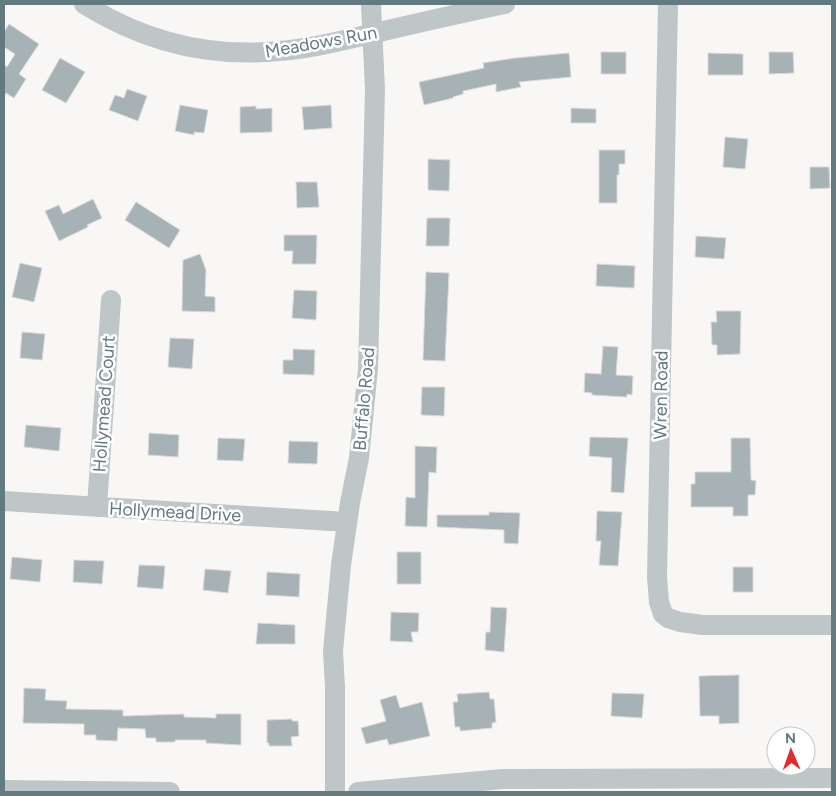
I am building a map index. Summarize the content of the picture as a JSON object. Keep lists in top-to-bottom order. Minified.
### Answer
{"streets":{"street":["Meadows Run","Wren Road","Buffalo Road","Hollymead Court","Hollymead Drive"]},"crossings":[["Meadows Run","Buffalo Road"],["Buffalo Road","Hollymead Drive"],["Hollymead Court","Hollymead Drive"]],"north":"top"}
